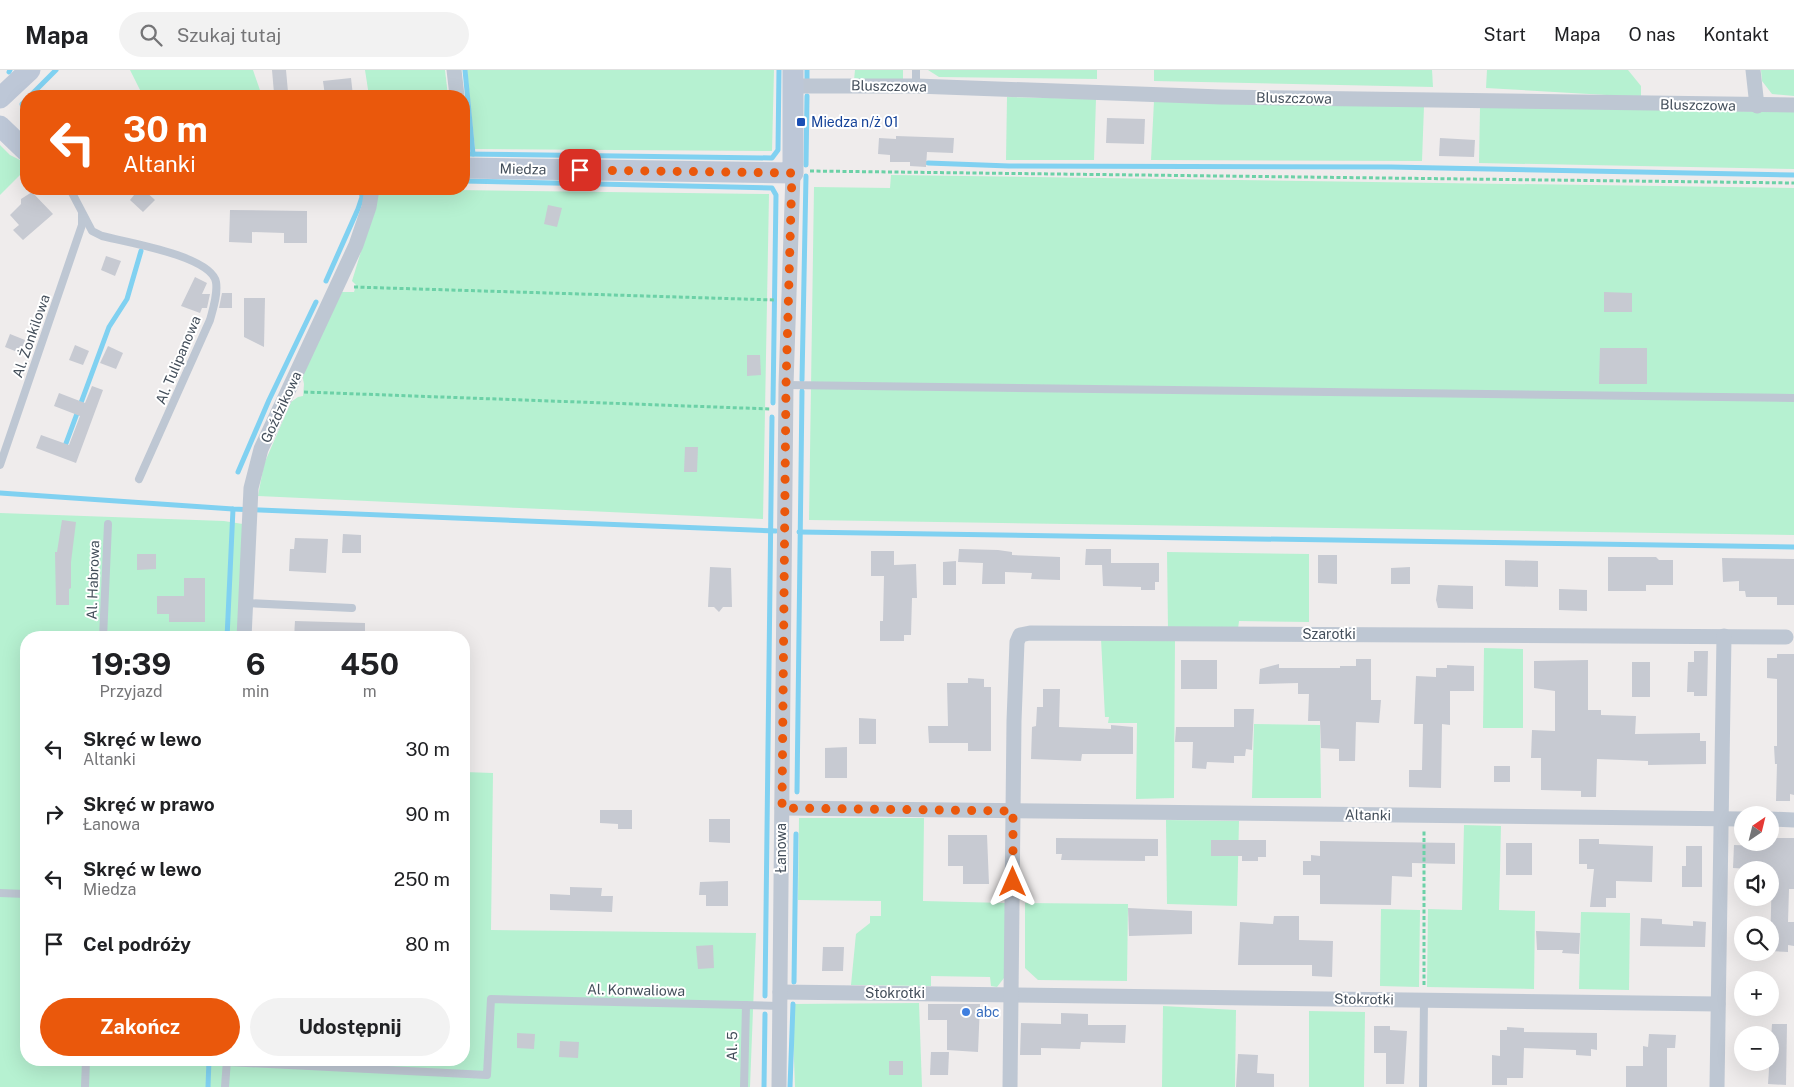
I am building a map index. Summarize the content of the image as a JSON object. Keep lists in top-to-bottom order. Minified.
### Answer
{"streets":{"street":["Bluszczowa","Miedza","Goździkowa","Szarotki","Altanki","Łanowa","Stokrotki"],"lane":["Al. Żonkilowa","Al. Tulipanowa","Al. Habrowa","Al. Konwaliowa","Al. 5"]},"crossings":[["Bluszczowa","Łanowa"],["Miedza","Łanowa"],["Al. Żonkilowa","Al. Tulipanowa"],["Szarotki","Altanki"],["Altanki","Łanowa"],["Łanowa","Al. Konwaliowa"],["Łanowa","Stokrotki"],["Al. Konwaliowa","Stokrotki"],["Al. Konwaliowa","Al. 5"]],"places":{"transit":["Miedza n/ż 01"],"other":["abc"]},"north":"top right","page":{"header":"Mapa","search":"Szukaj tutaj","nav":["Start","Mapa","O nas","Kontakt"],"turn":["30 m","Altanki"],"eta":["19:39","Przyjazd","6","min","450","m"],"list":[{"name":"Skręć w lewo","note":"Altanki","value":"30 m"},{"name":"Skręć w prawo","note":"Łanowa","value":"90 m"},{"name":"Skręć w lewo","note":"Miedza","value":"250 m"},{"name":"Cel podróży","value":"80 m"}],"map_buttons":["+","−"],"buttons":["Zakończ","Udostępnij"]}}
